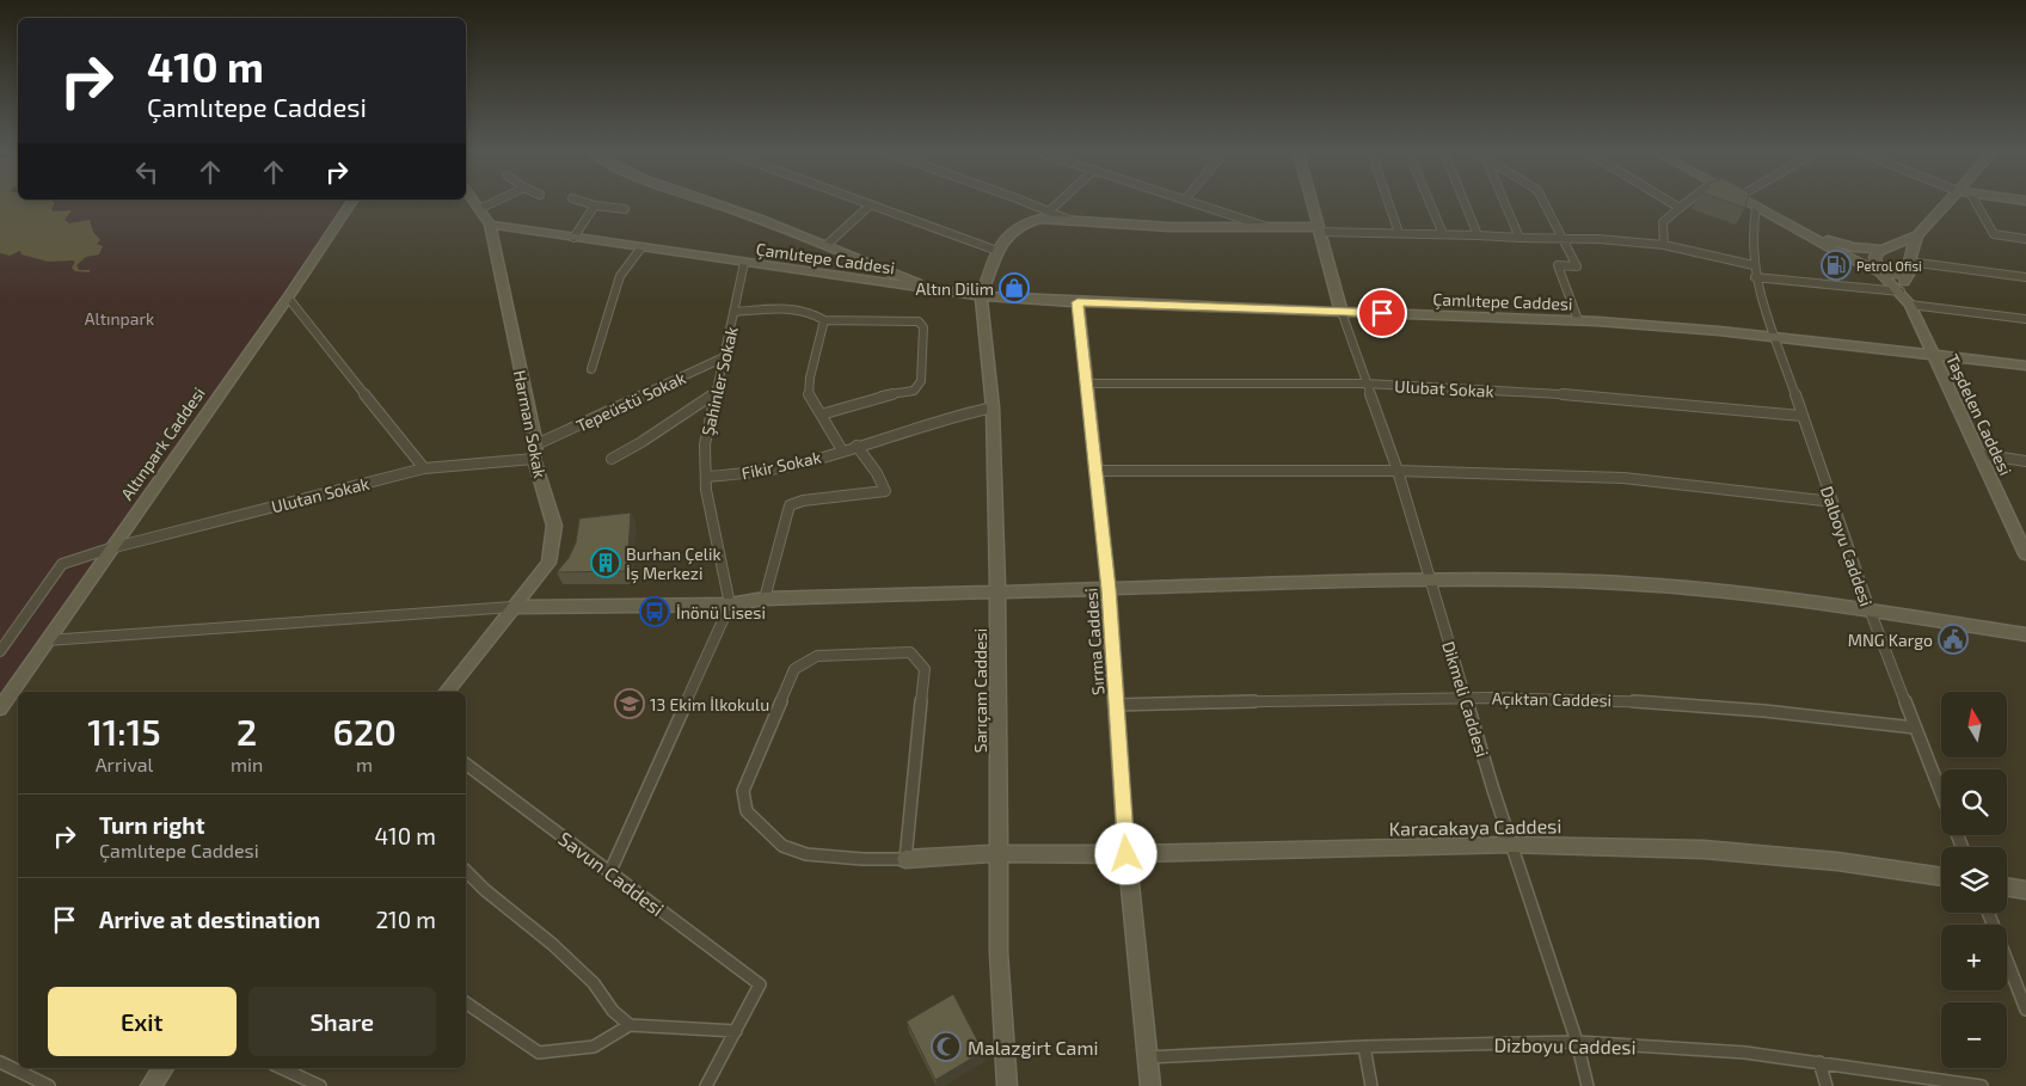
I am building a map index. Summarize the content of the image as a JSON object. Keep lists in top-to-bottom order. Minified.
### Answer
{"streets":{"street":["Çamlıtepe Caddesi","Şahinler Sokak","Ulubat Sokak","Tepeüstü Sokak","Taşdelen Caddesi","Harman Sokak","Altınpark Caddesi","Fikir Sokak","Ulutan Sokak","Dalboyu Caddesi","Sırma Caddesi","Sarıçam Caddesi","Dikmeli Caddesi","Açıktan Caddesi","Karacakaya Caddesi","Savun Caddesi","Dizboyu Caddesi"]},"crossings":[["Çamlıtepe Caddesi","Şahinler Sokak"],["Çamlıtepe Caddesi","Taşdelen Caddesi"],["Çamlıtepe Caddesi","Harman Sokak"],["Çamlıtepe Caddesi","Dalboyu Caddesi"],["Çamlıtepe Caddesi","Sırma Caddesi"],["Çamlıtepe Caddesi","Sarıçam Caddesi"],["Çamlıtepe Caddesi","Dikmeli Caddesi"],["Şahinler Sokak","Tepeüstü Sokak"],["Şahinler Sokak","Fikir Sokak"],["Ulubat Sokak","Dalboyu Caddesi"],["Ulubat Sokak","Sırma Caddesi"],["Ulubat Sokak","Dikmeli Caddesi"],["Tepeüstü Sokak","Harman Sokak"],["Harman Sokak","Ulutan Sokak"],["Altınpark Caddesi","Ulutan Sokak"],["Fikir Sokak","Sarıçam Caddesi"],["Dalboyu Caddesi","Açıktan Caddesi"],["Sırma Caddesi","Açıktan Caddesi"],["Sırma Caddesi","Karacakaya Caddesi"],["Sırma Caddesi","Dizboyu Caddesi"],["Sarıçam Caddesi","Karacakaya Caddesi"],["Dikmeli Caddesi","Açıktan Caddesi"],["Dikmeli Caddesi","Karacakaya Caddesi"],["Dikmeli Caddesi","Dizboyu Caddesi"]],"parks":["Altınpark"],"places":{"fuel station":["Petrol Ofisi"],"shop":["Altın Dilim"],"building":["Burhan Çelik İş Merkezi"],"bus stop":["İnönü Lisesi"],"public building":["MNG Kargo"],"school or university":["13 Ekim İlkokulu"],"mosque":["Malazgirt Cami"]},"north":"top","page":{"turn":["410 m","Çamlıtepe Caddesi"],"map_buttons":["+","−"],"eta":["11:15","Arrival","2","min","620","m"],"list":[{"name":"Turn right","note":"Çamlıtepe Caddesi","value":"410 m"},{"name":"Arrive at destination","value":"210 m"}],"buttons":["Exit","Share"]}}
